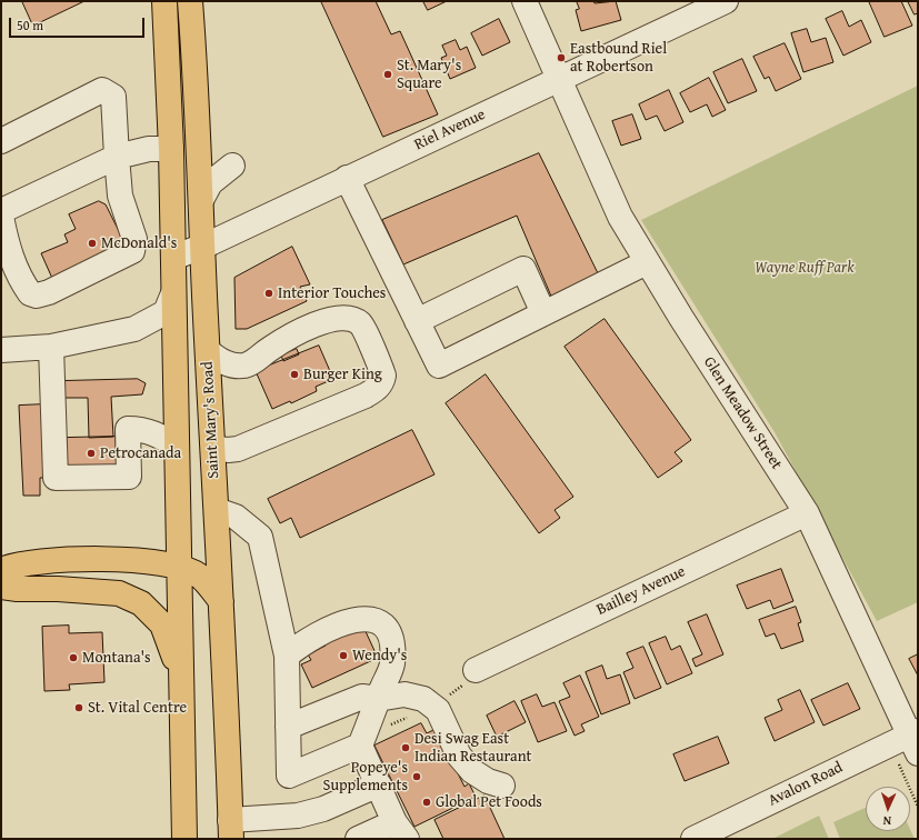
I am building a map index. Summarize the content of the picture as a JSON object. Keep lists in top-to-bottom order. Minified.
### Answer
{"streets":{"main road":["Saint Mary's Road"],"street":["Riel Avenue","Glen Meadow Street","Bailley Avenue","Avalon Road"]},"crossings":[["Riel Avenue","Glen Meadow Street"],["Riel Avenue","Saint Mary's Road"],["Glen Meadow Street","Bailley Avenue"],["Glen Meadow Street","Avalon Road"]],"parks":["Wayne Ruff Park"],"places":["Eastbound Riel at Robertson","St. Mary's Square","McDonald's","Interior Touches","Burger King","Petrocanada","Wendy's","Montana's","St. Vital Centre","Desi Swag East Indian Restaurant","Popeye's Supplements","Global Pet Foods"],"scale_bar":"50 m","north":"bottom"}
